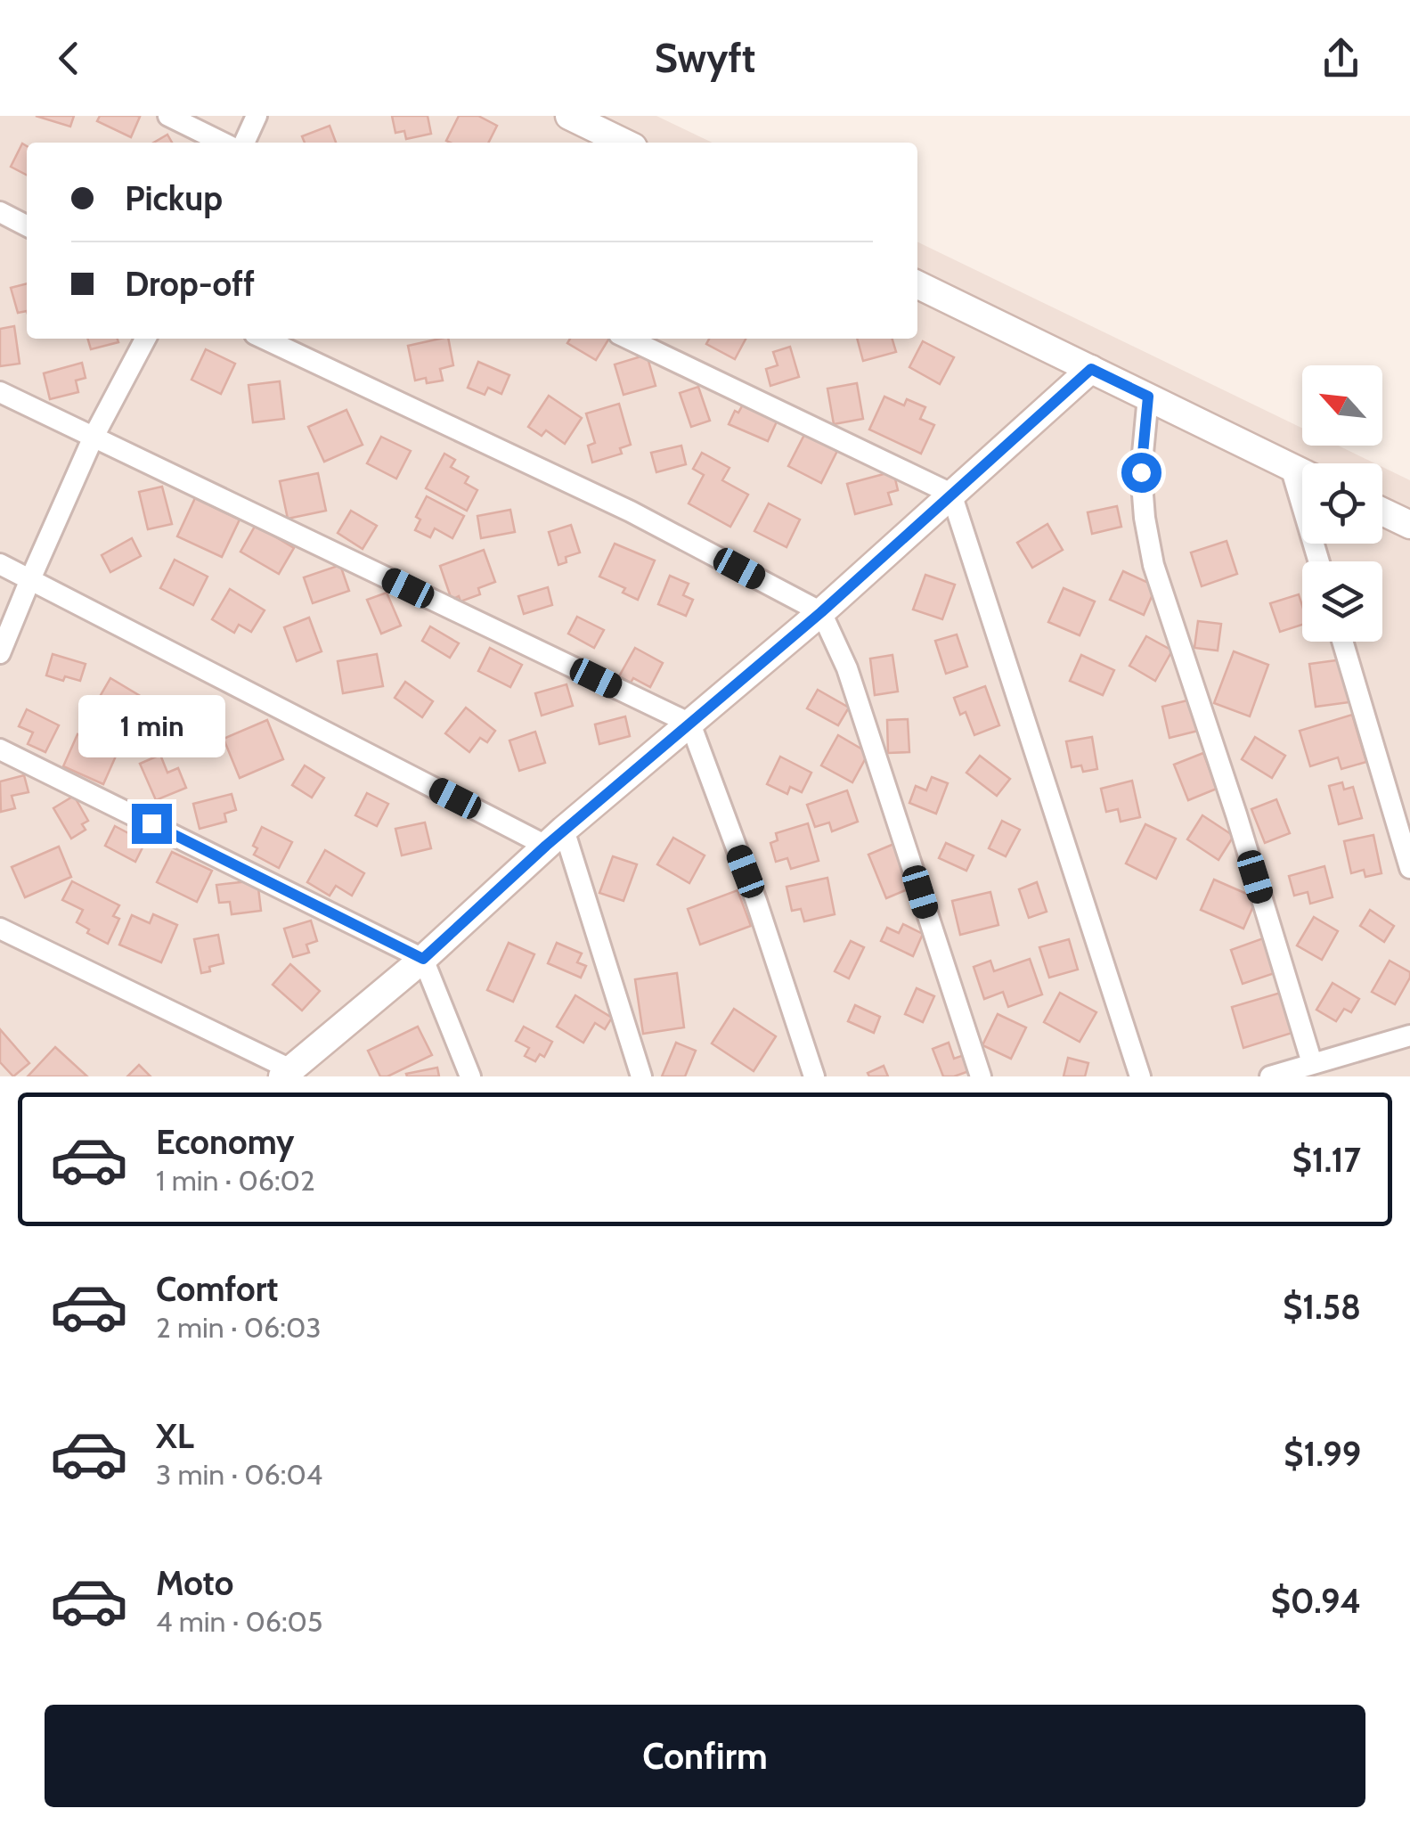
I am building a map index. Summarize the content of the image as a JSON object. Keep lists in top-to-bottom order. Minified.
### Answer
{"north":"top left","page":{"header":"Swyft","banner":["Pickup","Drop-off"],"bubble":"1 min","list":[{"name":"Economy","note":"1 min · 06:02","value":"$1.17"},{"name":"Comfort","note":"2 min · 06:03","value":"$1.58"},{"name":"XL","note":"3 min · 06:04","value":"$1.99"},{"name":"Moto","note":"4 min · 06:05","value":"$0.94"}],"buttons":"Confirm"}}
